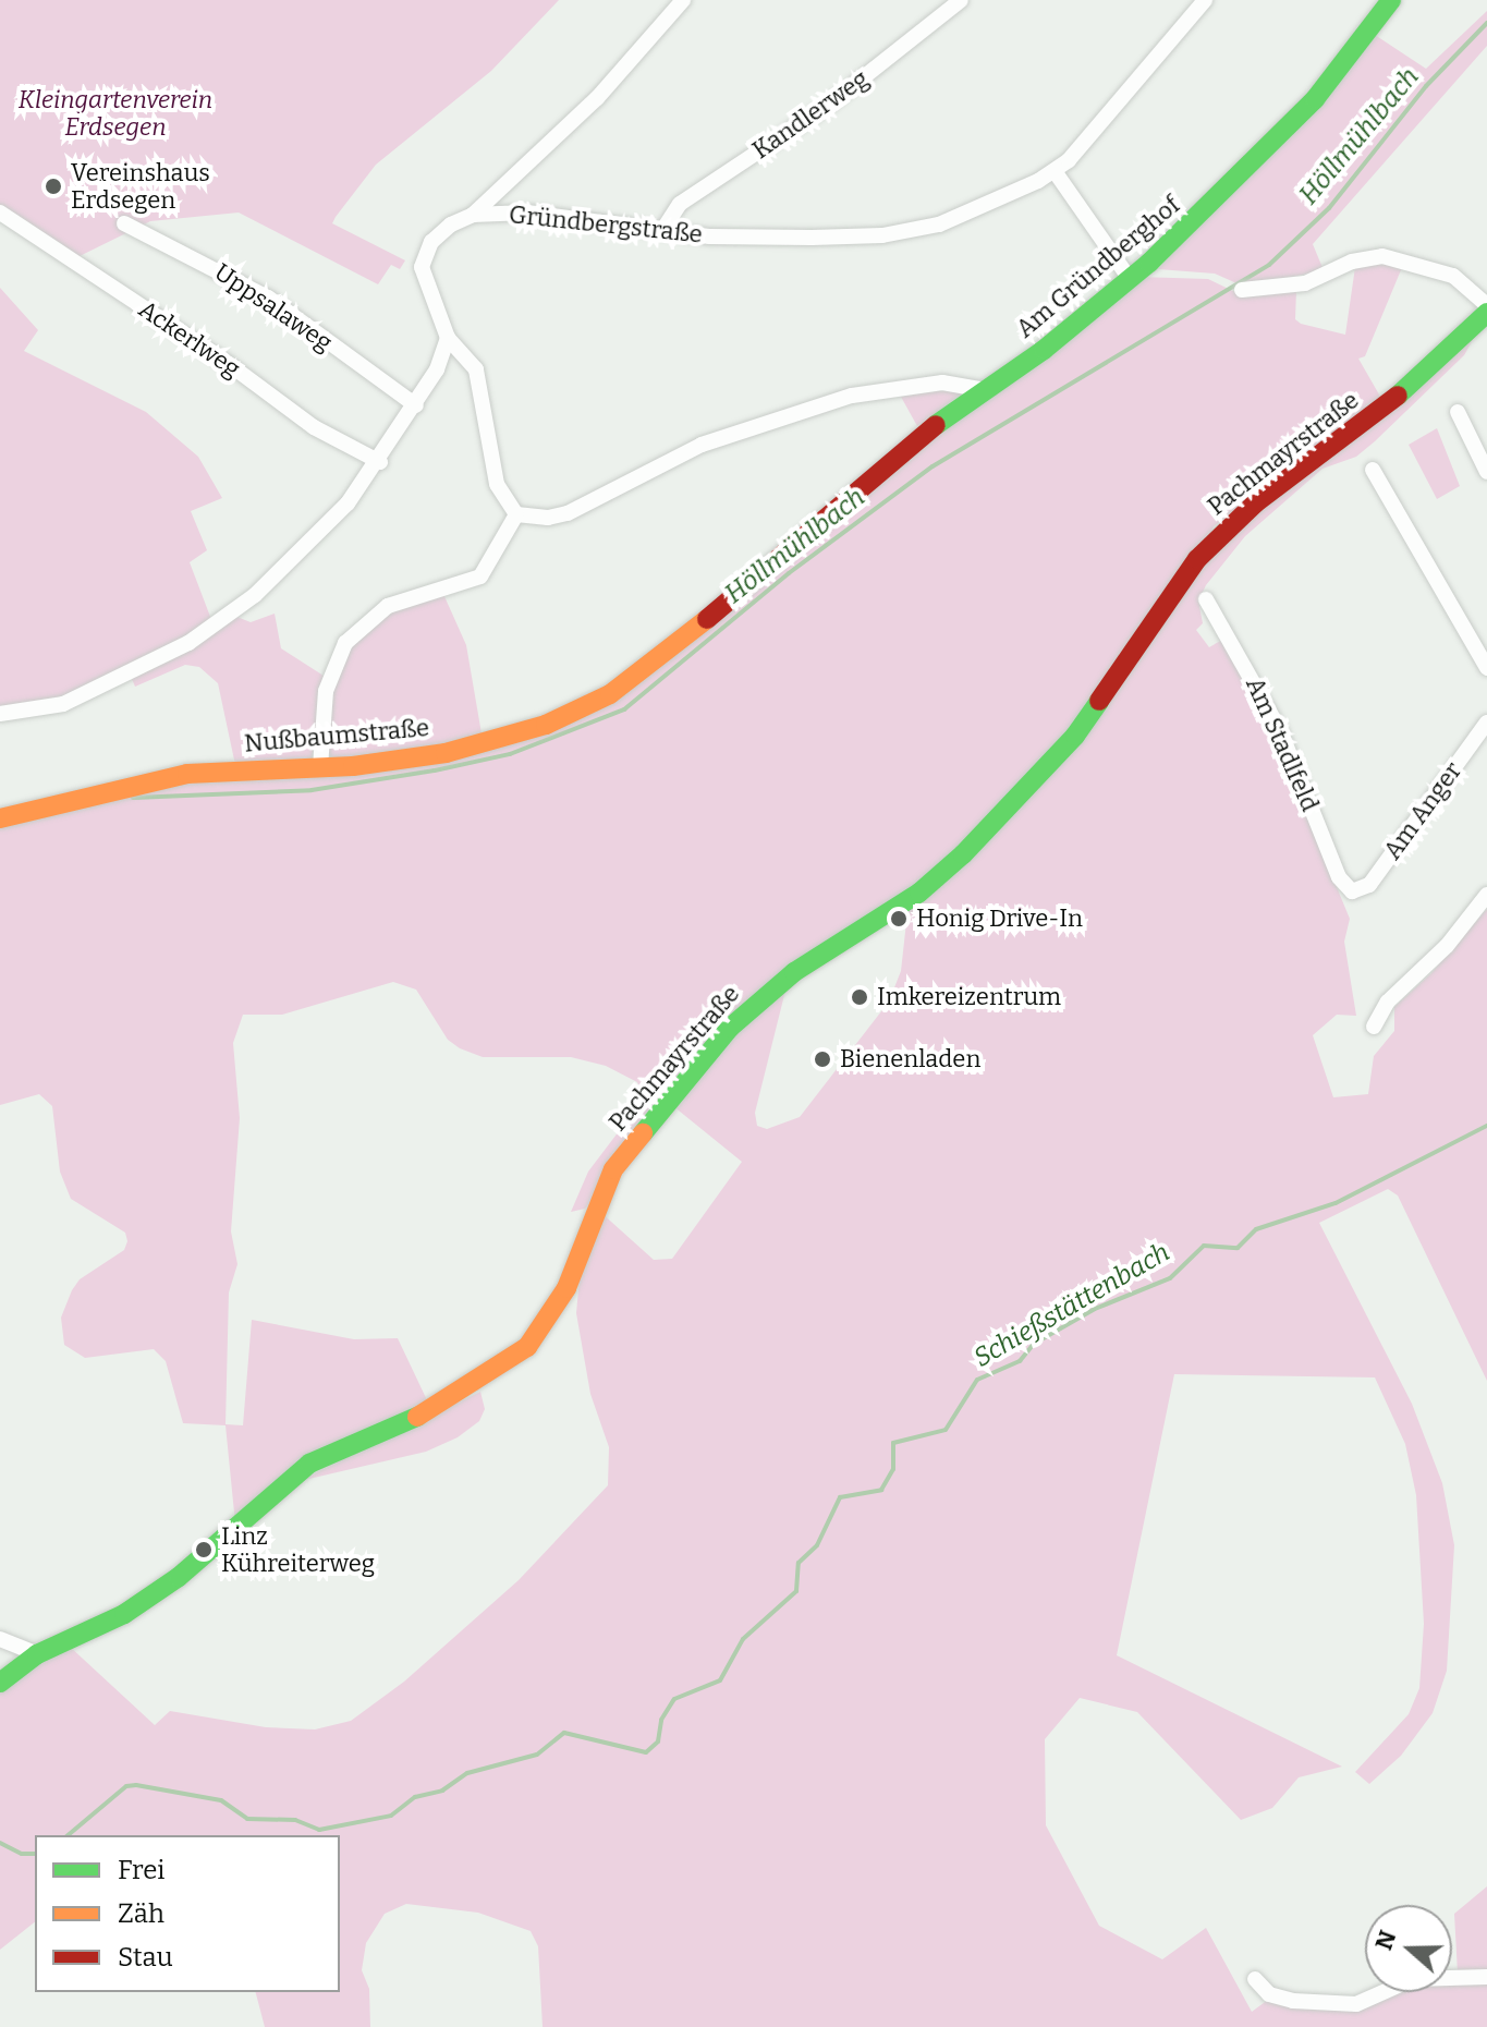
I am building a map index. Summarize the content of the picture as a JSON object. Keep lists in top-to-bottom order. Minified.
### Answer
{"streets":{"street":["Kandlerweg","Gründbergstraße","Am Gründberghof","Uppsalaweg","Ackerlweg","Pachmayrstraße","Nußbaumstraße","Am Stadlfeld","Am Anger"]},"crossings":[["Kandlerweg","Gründbergstraße"],["Am Gründberghof","Nußbaumstraße"],["Am Stadlfeld","Am Anger"]],"water":["Höllmühlbach","Schießstättenbach"],"parks":["Kleingartenverein Erdsegen"],"places":["Vereinshaus Erdsegen","Honig Drive-In","Imkereizentrum","Bienenladen","Linz Kühreiterweg"],"legend":["Frei","Zäh","Stau"],"north":"left"}
